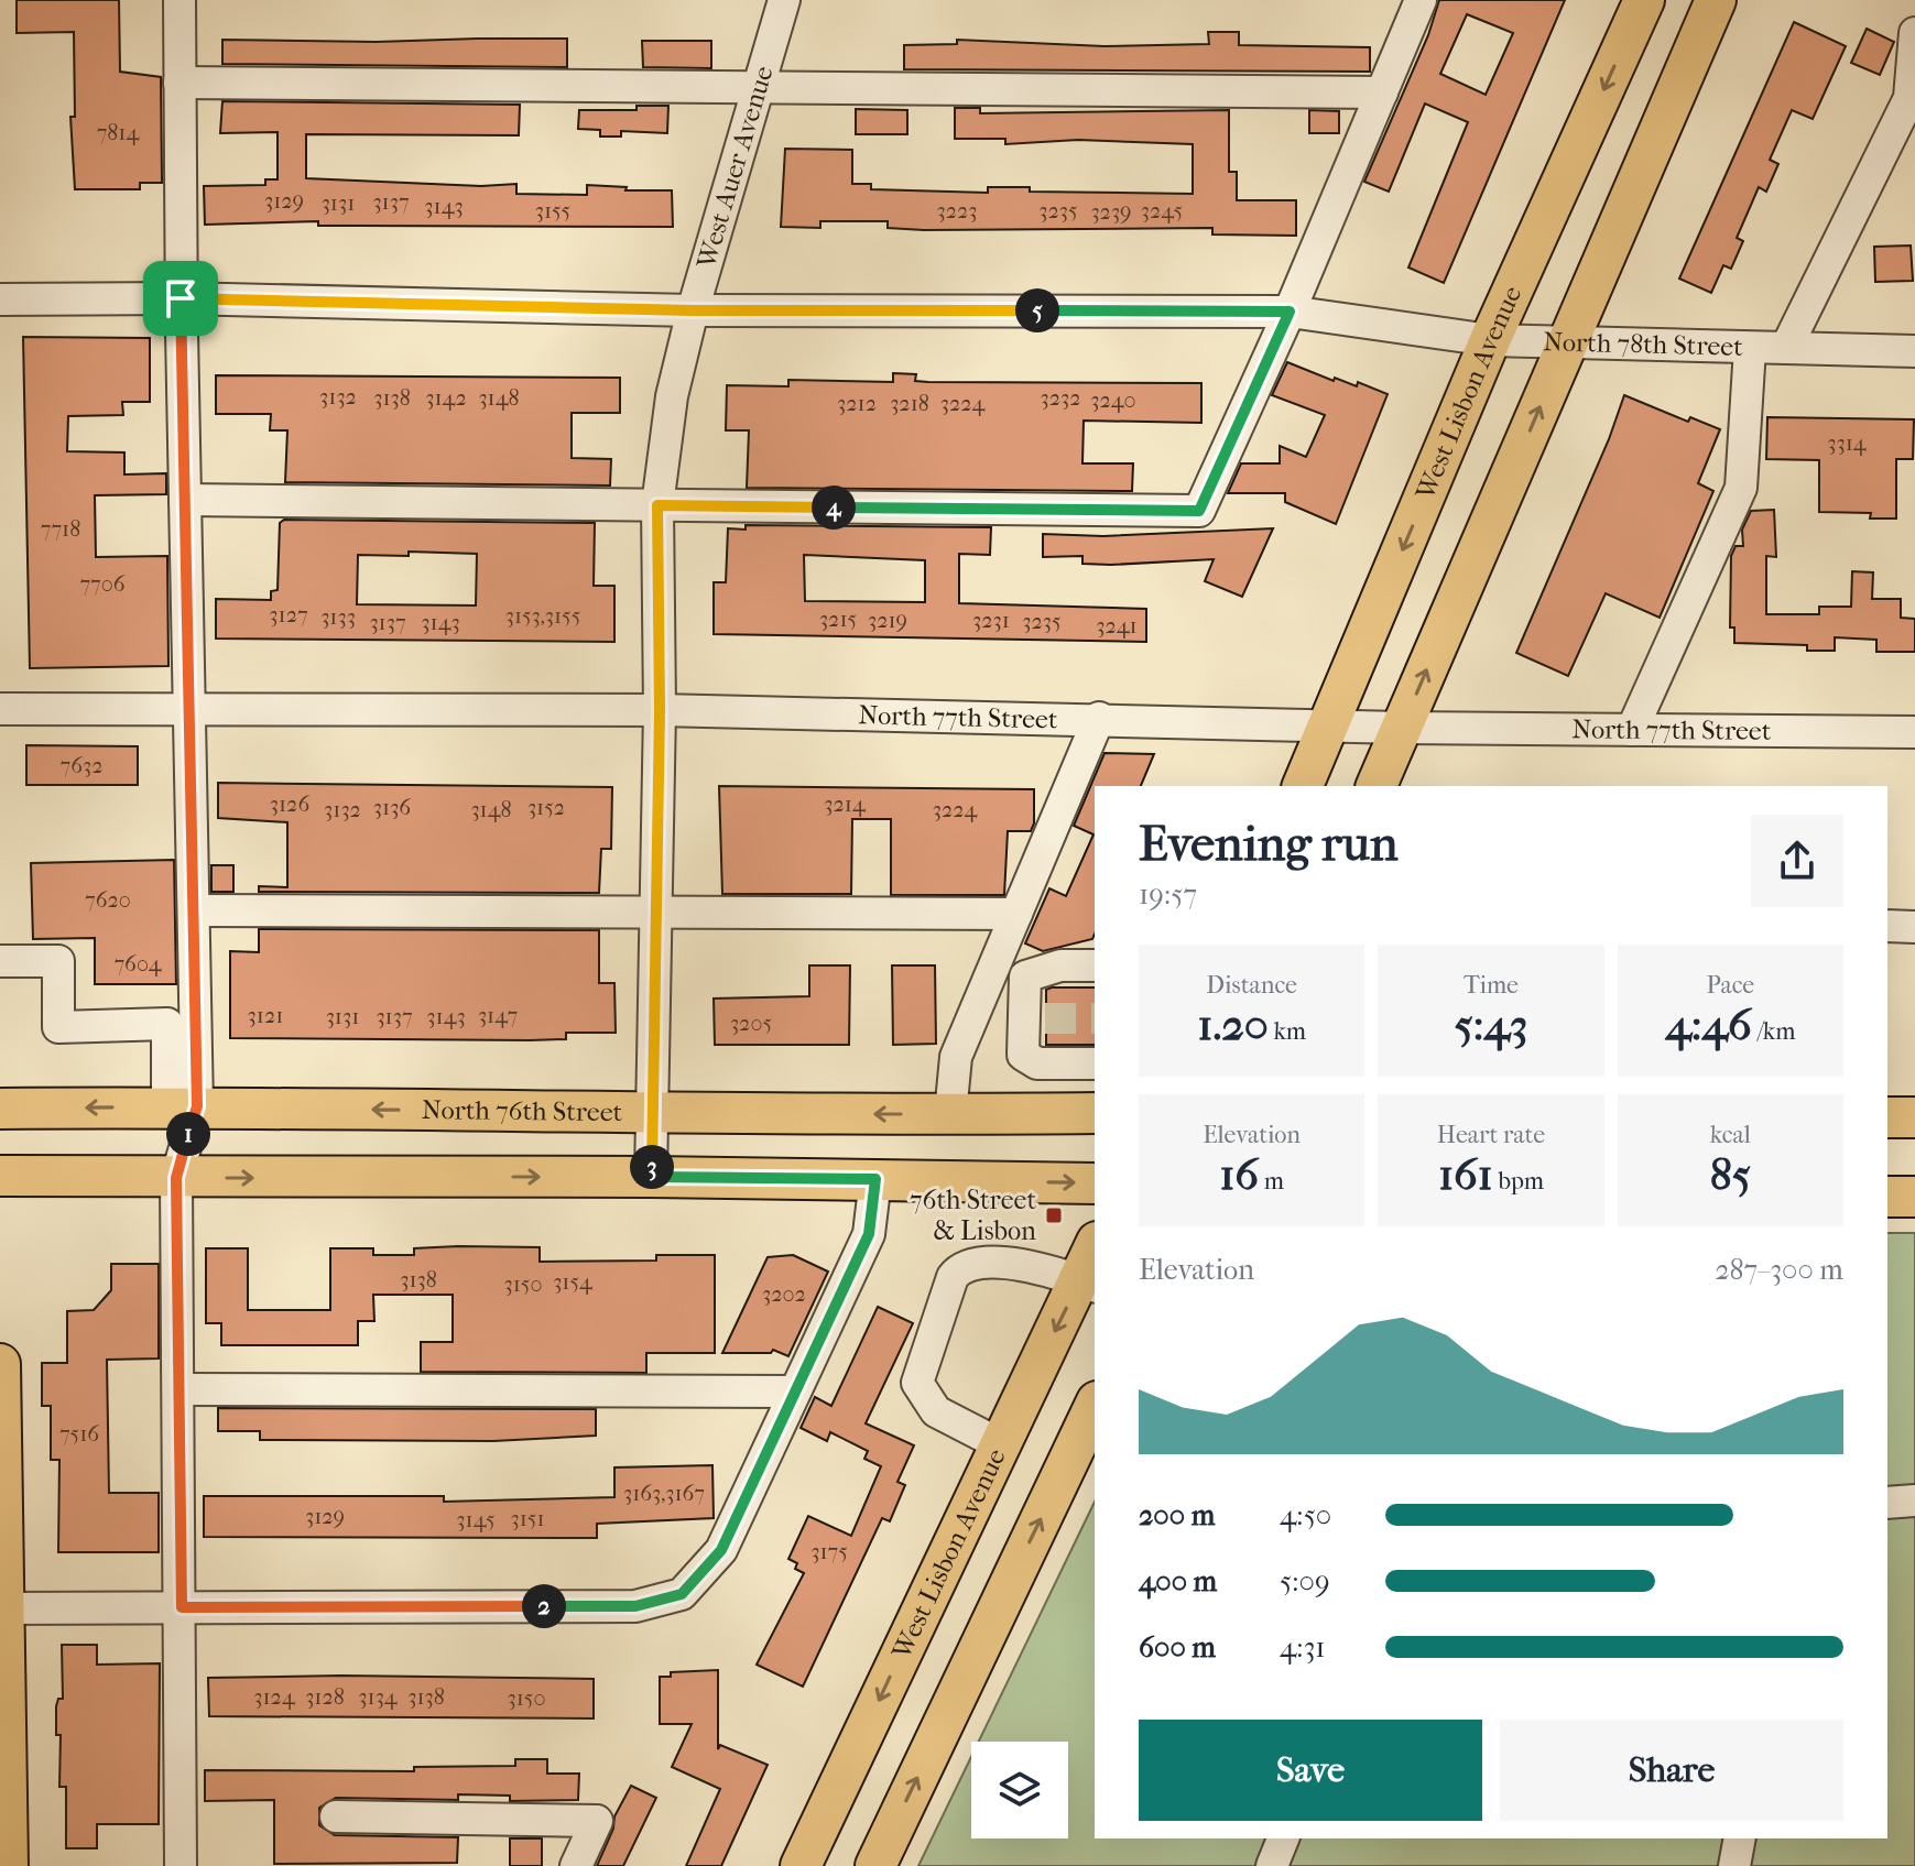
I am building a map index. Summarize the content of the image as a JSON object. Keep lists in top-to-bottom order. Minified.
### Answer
{"streets":{"main road":["West Lisbon Avenue","North 76th Street"],"street":["West Auer Avenue","North 78th Street","North 77th Street"]},"crossings":[["West Auer Avenue","North 78th Street"],["West Auer Avenue","North 77th Street"],["West Auer Avenue","North 76th Street"],["North 78th Street","West Lisbon Avenue"],["West Lisbon Avenue","North 77th Street"]],"places":{"transit":["76th Street & Lisbon"]},"house_numbers":["7814","3129","3137","3131","3143","3155","3223","3235","3245","3239","3132","3138","3142","3148","3232","3240","3212","3218","3224","3314","7718","7706","3127","3153,3155","3133","3215","3219","3231","3235","3137","3143","3241","7632","3126","3214","3136","3152","3132","3148","3224","7620","7604","3121","3147","3131","3137","3143","3205","3138","3154","3150","3202","7516","3163,3167","3129","3151","3145","3175","3124","3128","3134","3138","3150"],"page":{"pins":["5","4","1","3","2"],"heading":["Evening run","19:57"],"stats":[["Distance","1.20 km"],["Time","5:43"],["Pace","4:46 /km"],["Elevation","16 m"],["Heart rate","161 bpm"],["kcal","85"]],"chart":["Elevation","287–300 m"],"list":[{"name":"200 m","note":"4:50"},{"name":"400 m","note":"5:09"},{"name":"600 m","note":"4:31"}],"buttons":["Save","Share"]}}
